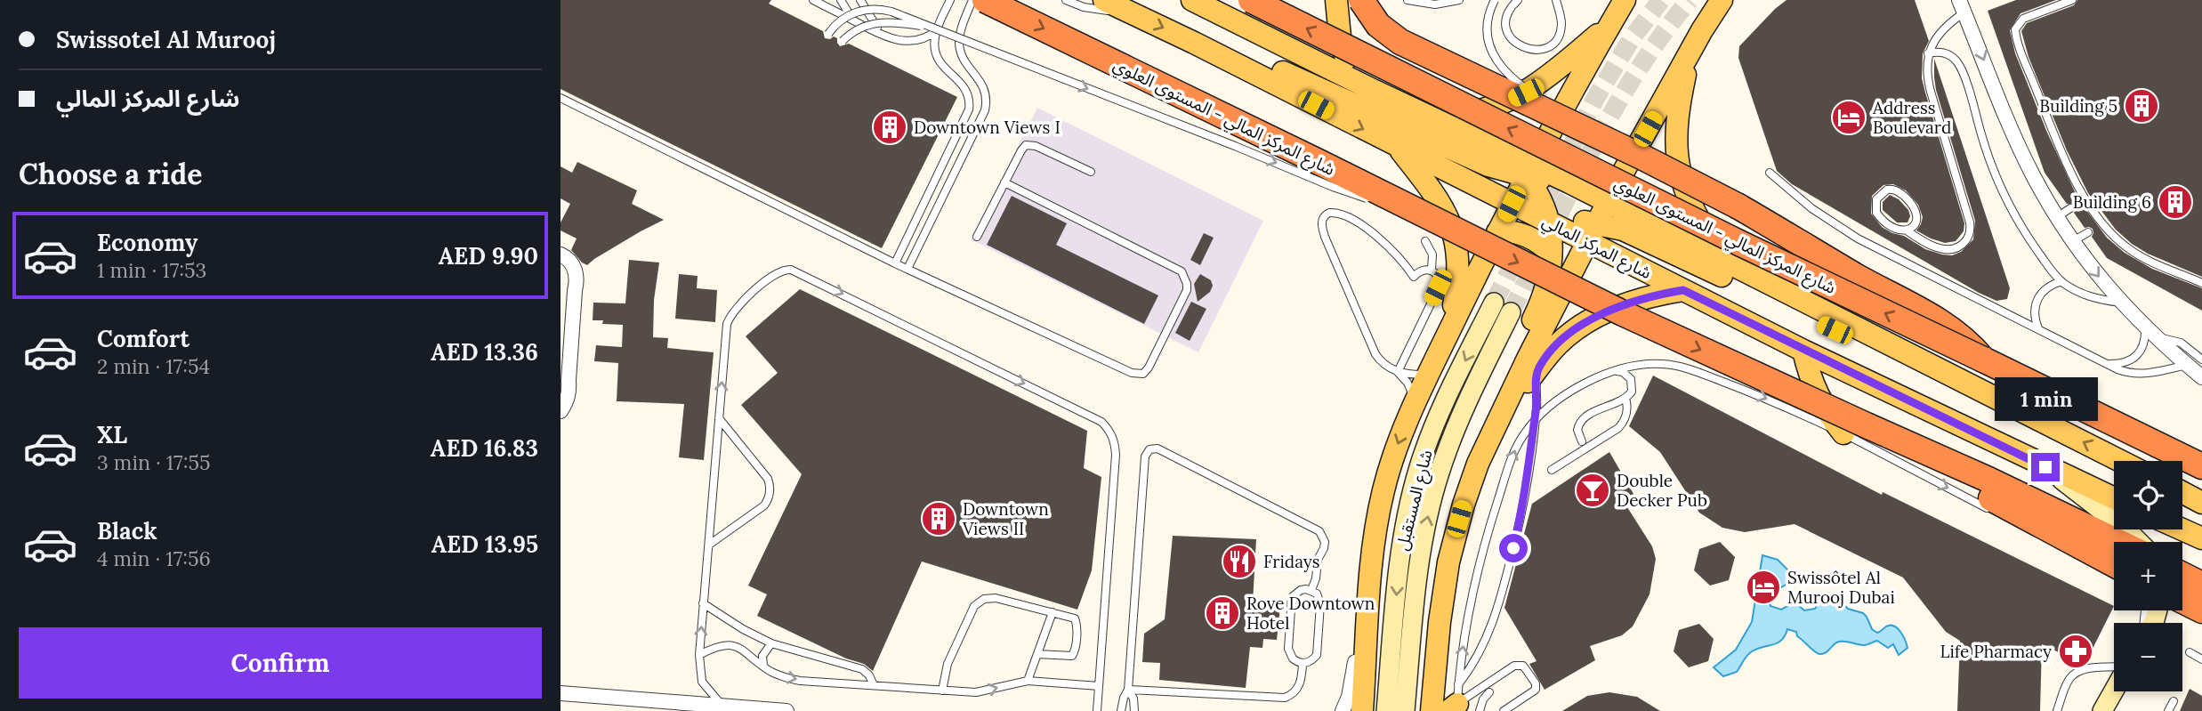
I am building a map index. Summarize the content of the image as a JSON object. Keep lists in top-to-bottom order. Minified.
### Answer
{"streets":{"highway":["شارع المركز المالي - المستوى العلوي"],"main road":["شارع المركز المالي","شارع المستقبل"]},"places":{"building":["Building 5","Downtown Views I","Building 6","Downtown Views II","Rove Downtown Hotel"],"hotel":["Address Boulevard","Swissôtel Al Murooj Dubai"],"bar":["Double Decker Pub"],"restaurant":["Fridays"],"pharmacy":["Life Pharmacy"]},"page":{"banner":["Swissotel Al Murooj","شارع المركز المالي"],"heading":"Choose a ride","list":[{"name":"Economy","note":"1 min · 17:53","value":"AED 9.90"},{"name":"Comfort","note":"2 min · 17:54","value":"AED 13.36"},{"name":"XL","note":"3 min · 17:55","value":"AED 16.83"},{"name":"Black","note":"4 min · 17:56","value":"AED 13.95"}],"bubble":"1 min","map_buttons":["+","−"],"buttons":"Confirm"}}
